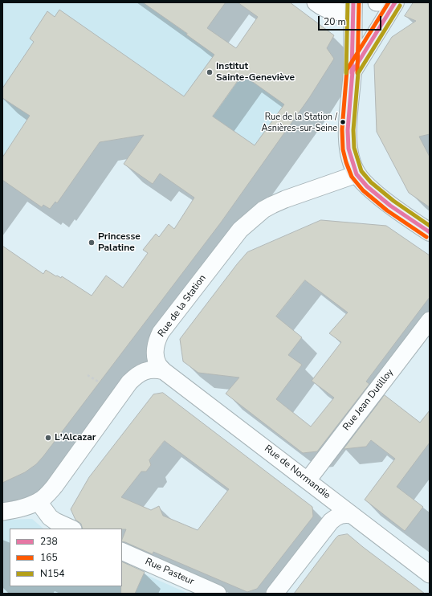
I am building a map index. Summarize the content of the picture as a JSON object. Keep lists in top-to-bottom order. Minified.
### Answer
{"streets":{"street":["Rue de la Station","Rue Jean Dutilloy","Rue de Normandie","Rue Pasteur"]},"crossings":[["Rue de la Station","Rue de Normandie"],["Rue Jean Dutilloy","Rue de Normandie"]],"places":["Institut Sainte-Geneviève","Rue de la Station / Asnières-sur-Seine","Princesse Palatine","L'Alcazar"],"lines":["transit line 238","transit line 165","transit line N154"],"legend":["238","165","N154"],"scale_bar":"20 m"}
